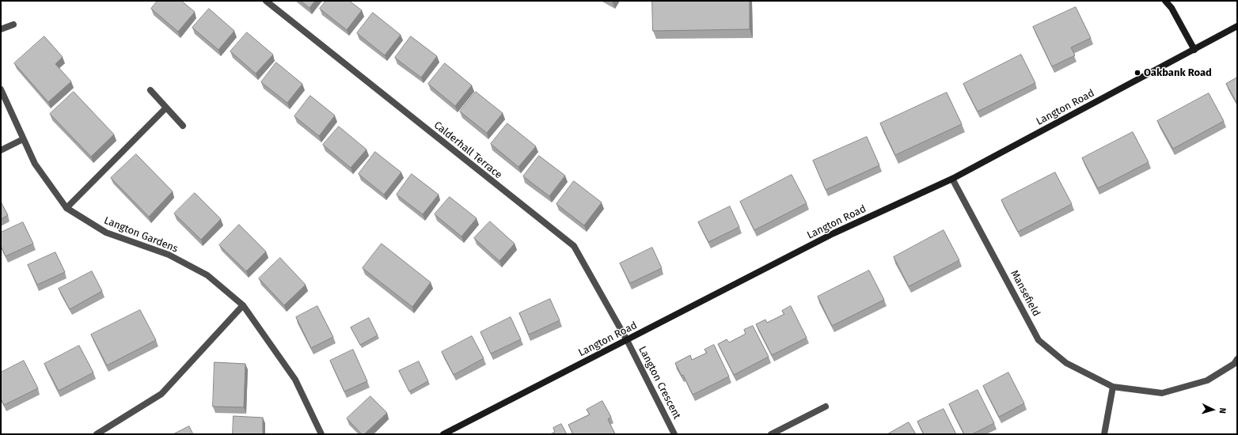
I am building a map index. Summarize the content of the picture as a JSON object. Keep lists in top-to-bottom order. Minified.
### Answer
{"streets":{"street":["Langton Road","Calderhall Terrace","Langton Gardens","Mansefield","Langton Crescent"]},"crossings":[["Langton Road","Calderhall Terrace"],["Langton Road","Mansefield"],["Langton Road","Langton Crescent"],["Calderhall Terrace","Langton Crescent"]],"places":["Oakbank Road"],"north":"right"}
